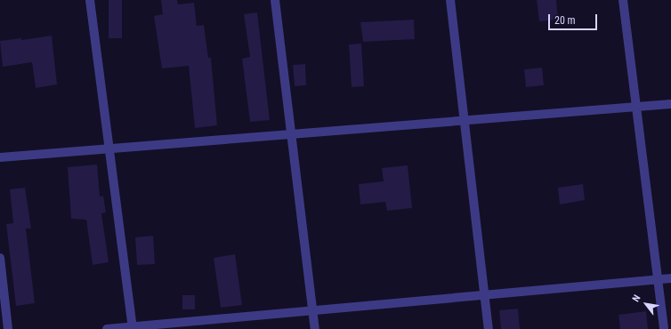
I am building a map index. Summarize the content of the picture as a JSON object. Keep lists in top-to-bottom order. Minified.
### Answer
{"scale_bar":"20 m","north":"top left"}
